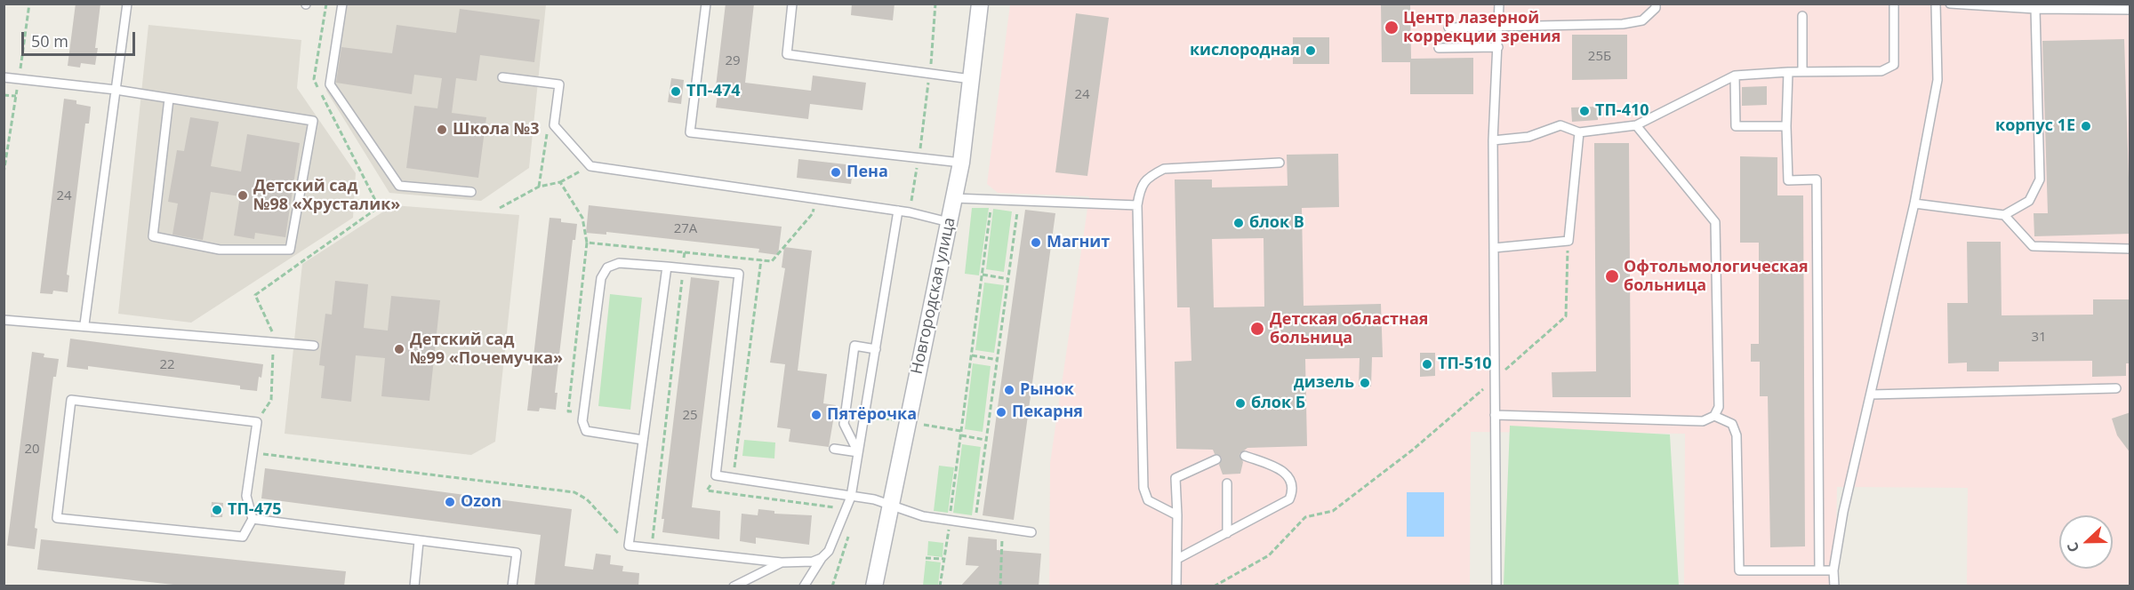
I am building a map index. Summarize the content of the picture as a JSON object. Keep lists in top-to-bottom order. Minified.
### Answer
{"streets":{"street":["Новгородская улица"]},"places":["Центр лазерной коррекции зрения","кислородная","ТП-474","ТП-410","корпус 1Е","Школа №3","Пена","Детский сад №98 «Хрусталик»","блок В","Магнит","Офтольмологическая больница","Детская областная больница","Детский сад №99 «Почемучка»","ТП-510","дизель","Рынок","блок Б","Пекарня","Пятёрочка","Ozon","ТП-475"],"house_numbers":["25Б","29","24","24","27А","31","22","25","20"],"scale_bar":"50 m","north":"left"}
